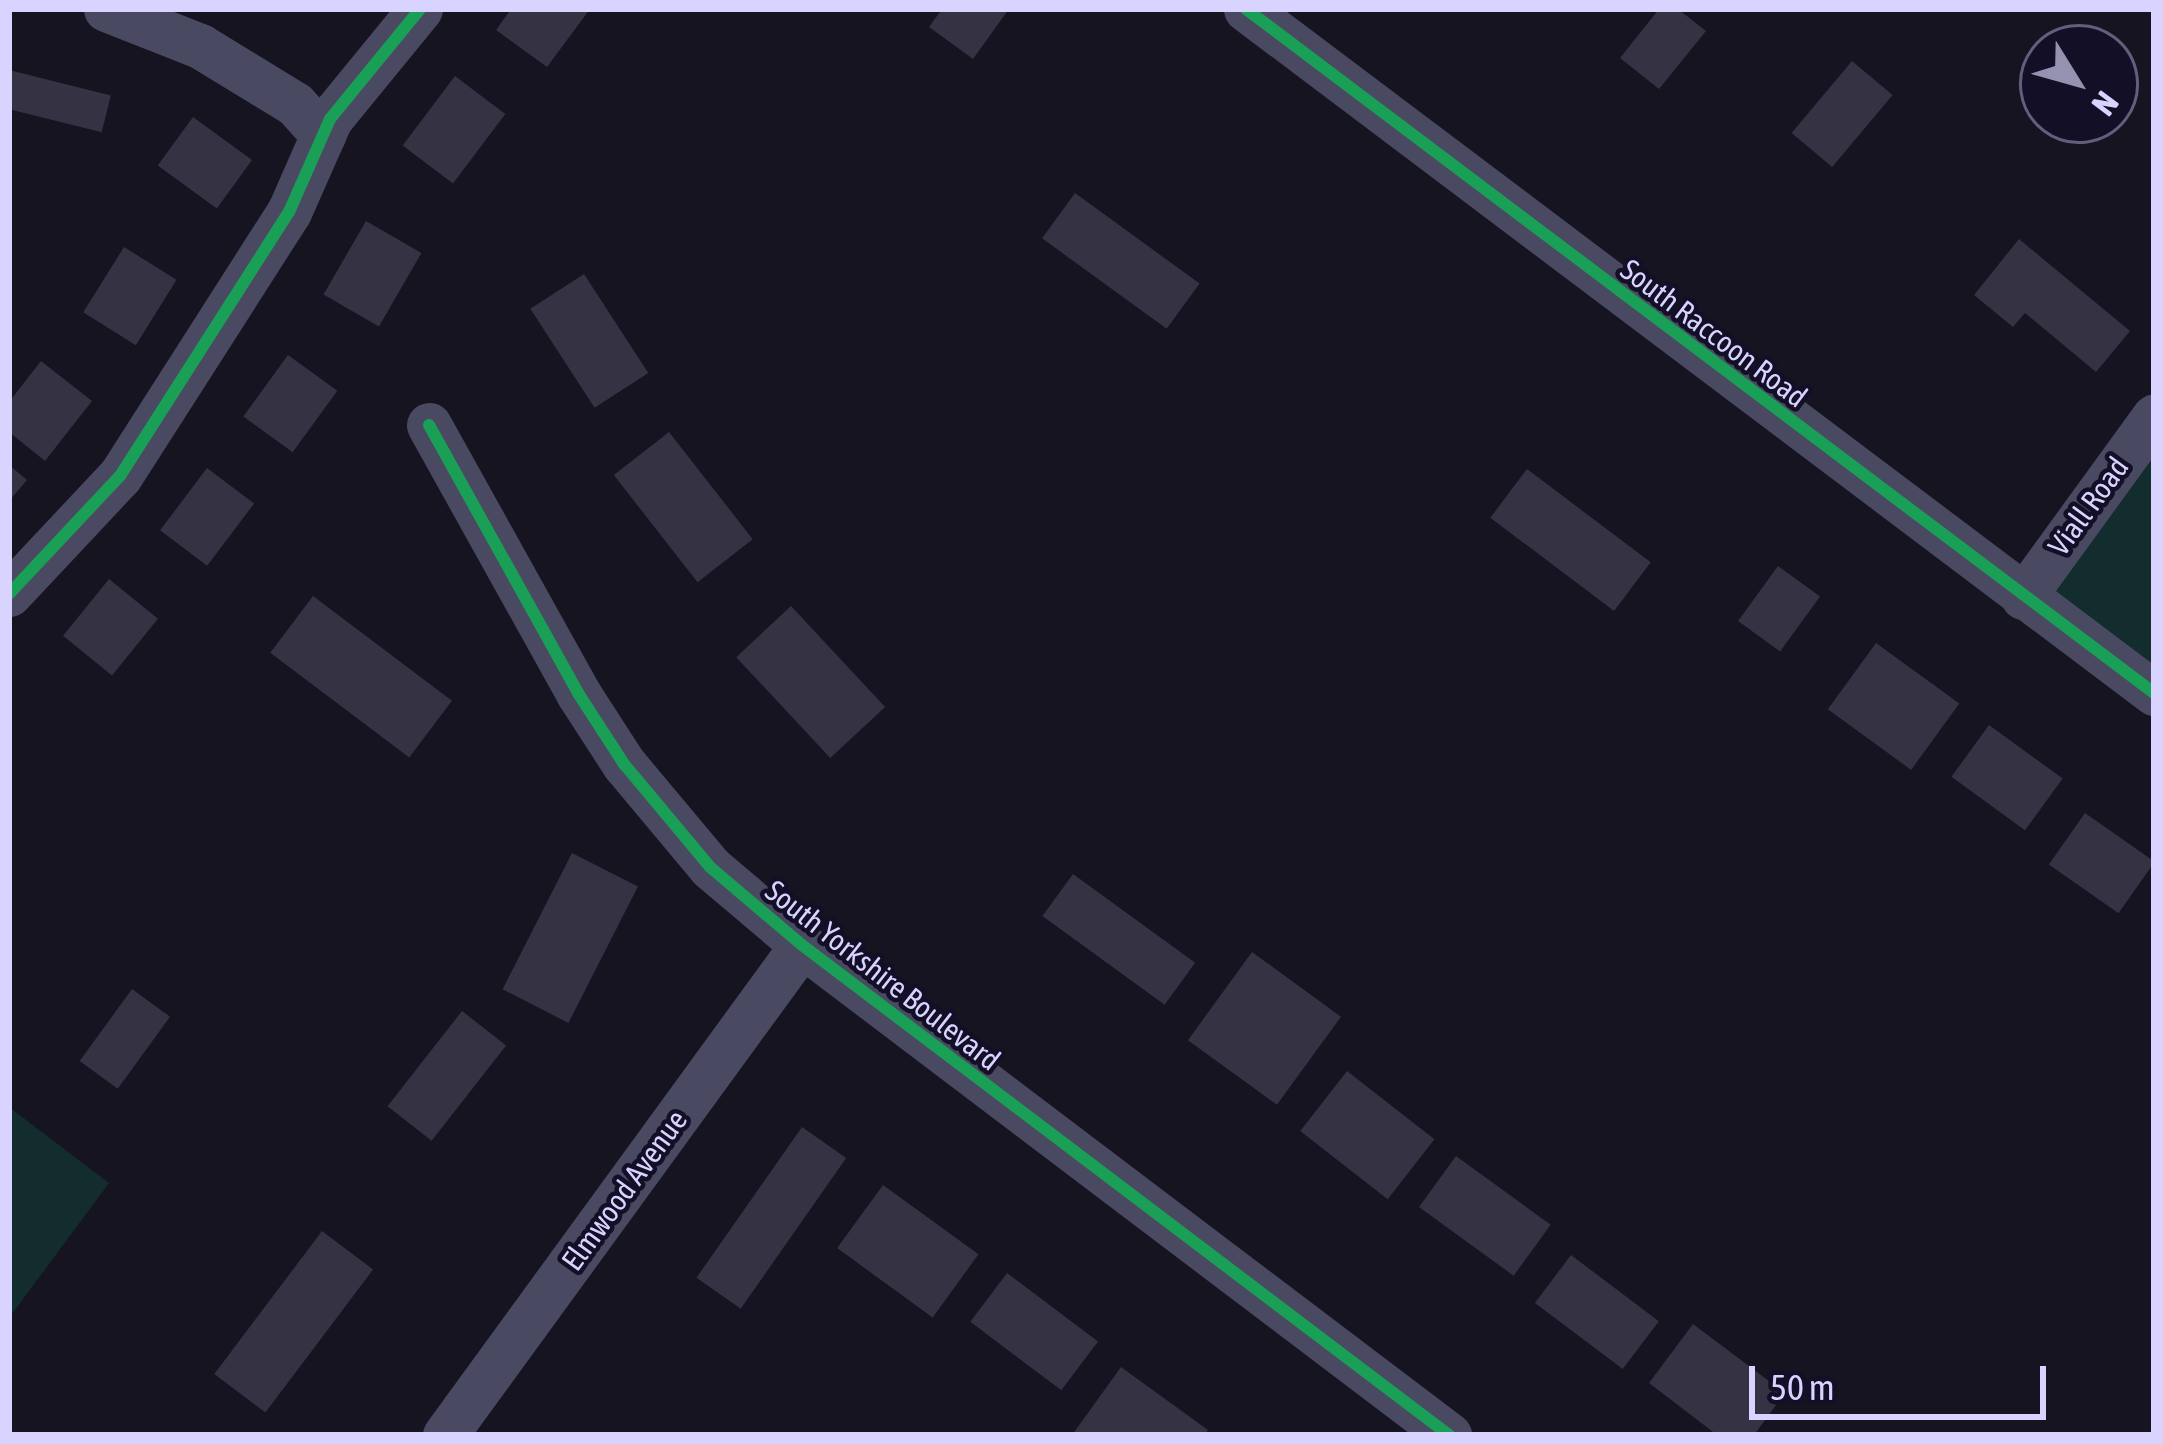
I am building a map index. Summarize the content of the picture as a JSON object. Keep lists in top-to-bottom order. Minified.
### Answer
{"streets":{"street":["South Raccoon Road","Viall Road","South Yorkshire Boulevard","Elmwood Avenue"]},"crossings":[["South Raccoon Road","Viall Road"],["South Yorkshire Boulevard","Elmwood Avenue"]],"scale_bar":"50 m","north":"bottom right"}
